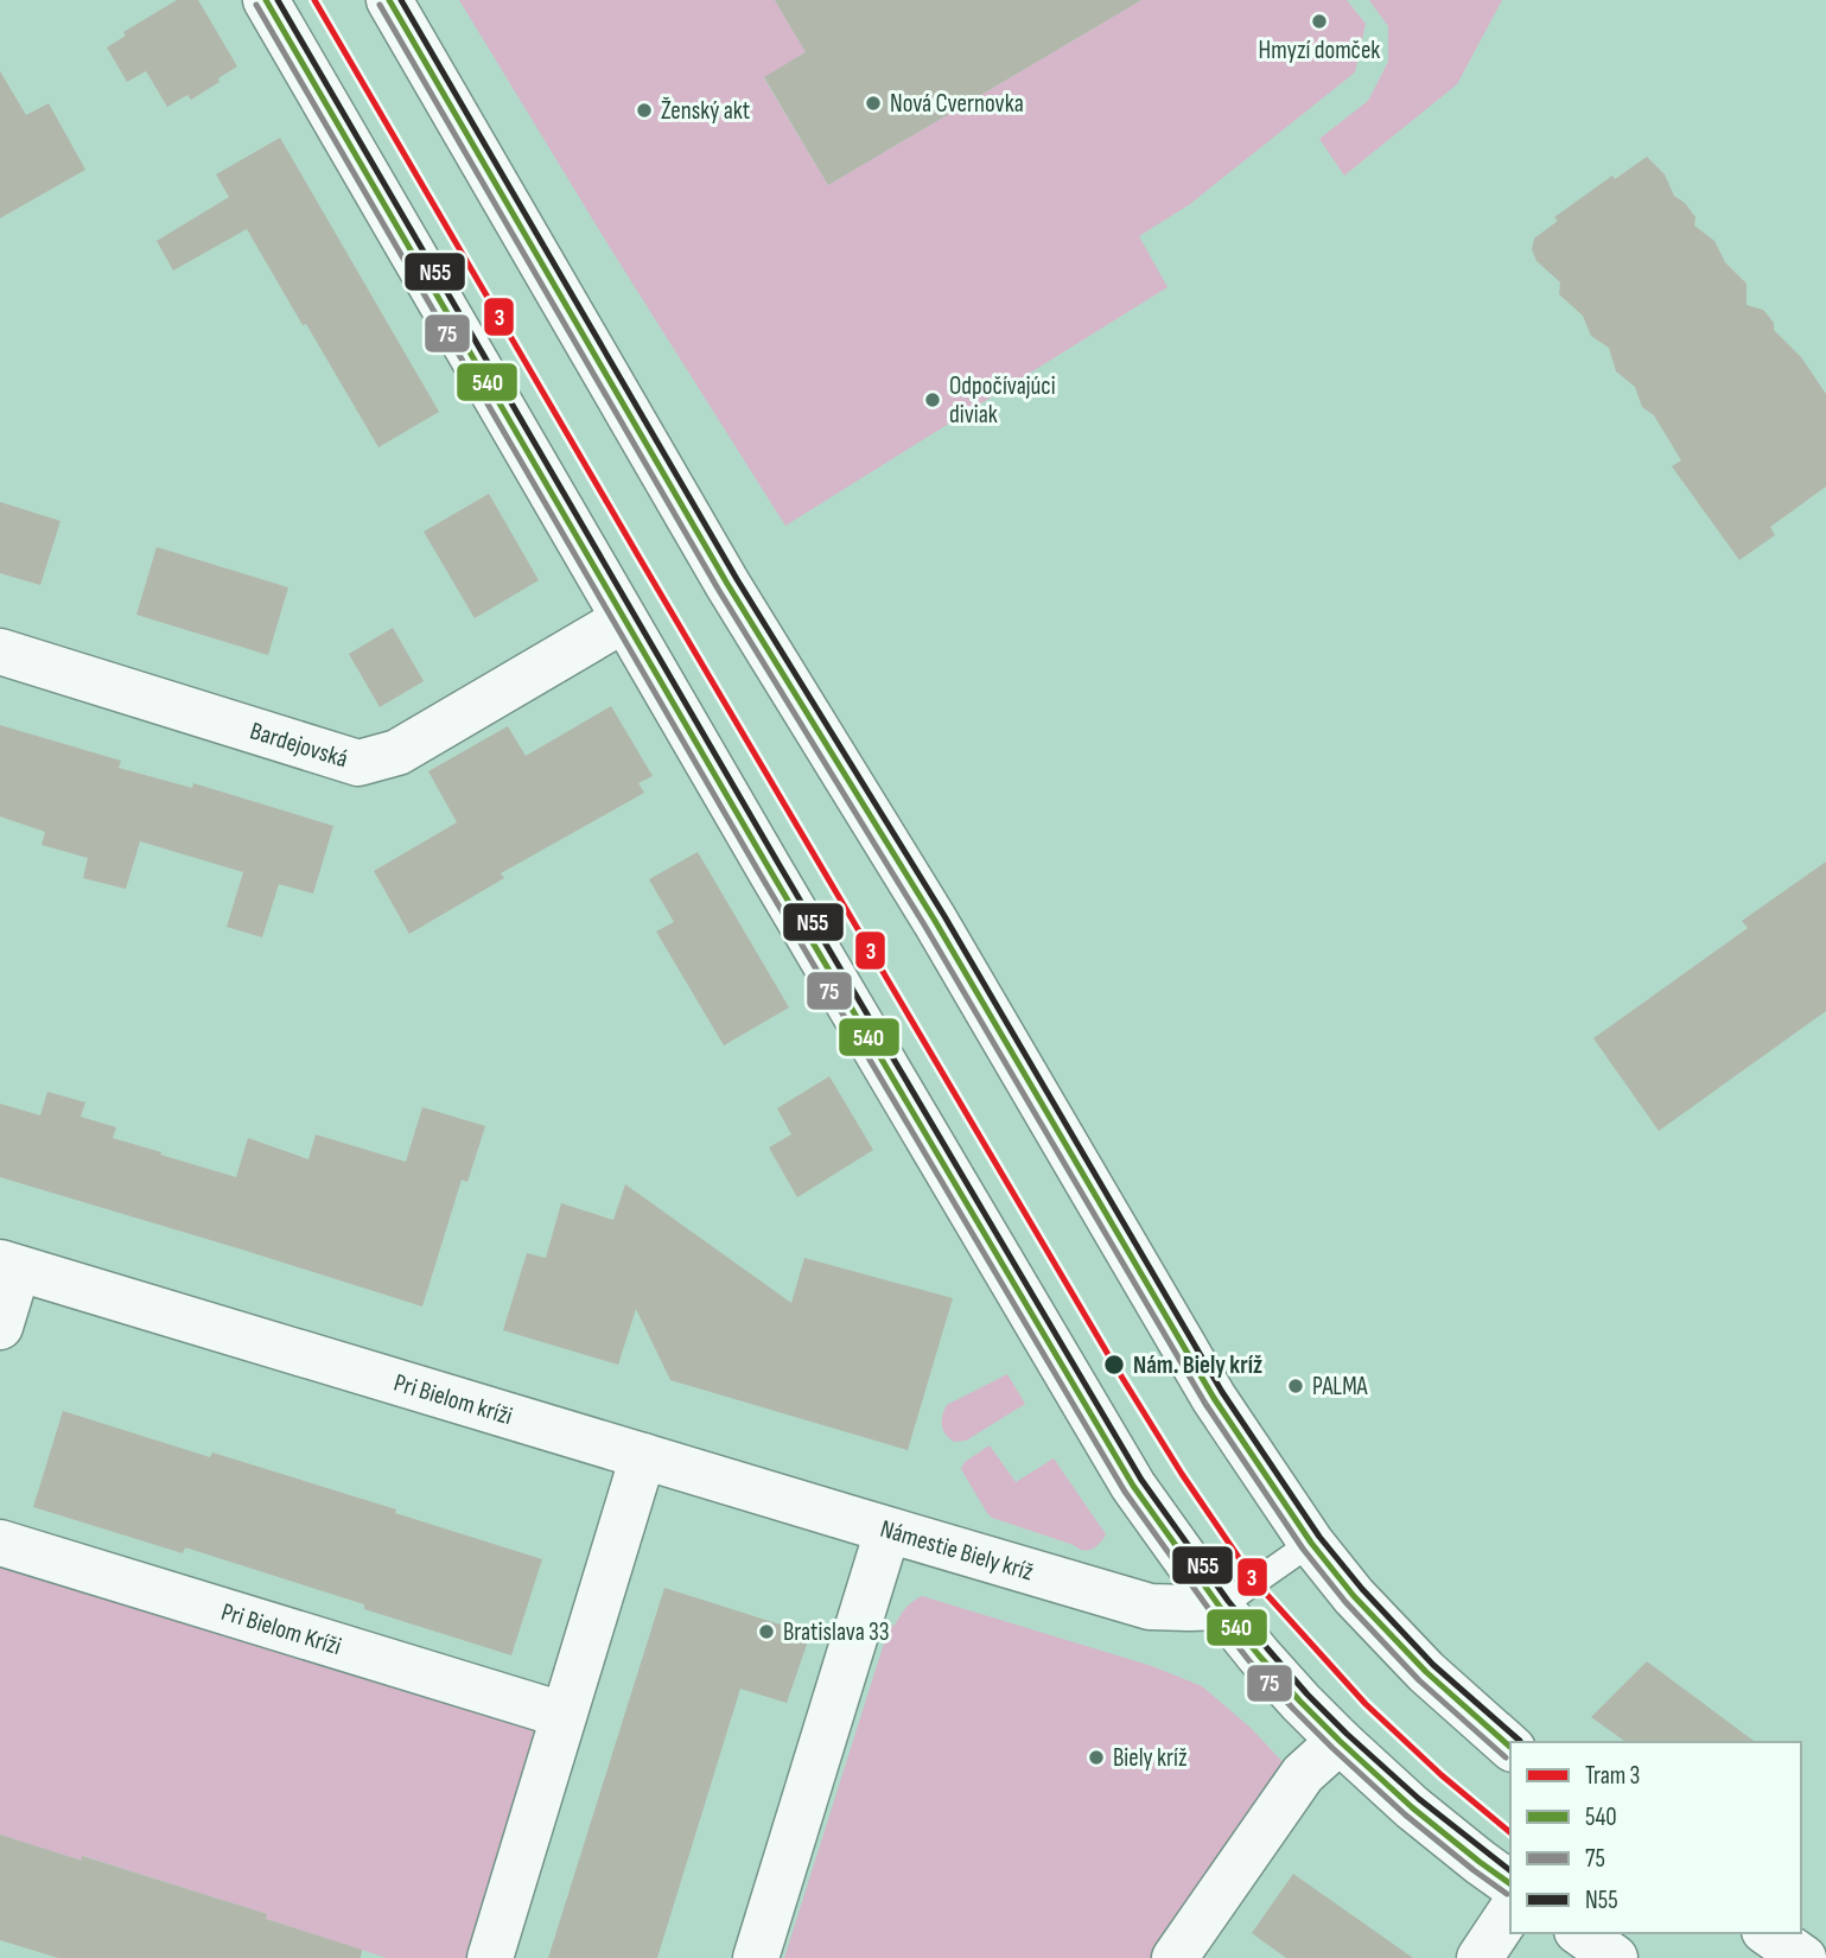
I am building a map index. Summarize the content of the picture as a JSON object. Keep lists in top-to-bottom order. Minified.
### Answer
{"streets":{"main road":["Bardejovská","Pri Bielom kríži","Námestie Biely kríž","Pri Bielom Kríži"]},"crossings":[["Pri Bielom kríži","Námestie Biely kríž"]],"places":["Hmyzí domček","Nová Cvernovka","Ženský akt","Odpočívajúci diviak","Nám. Biely kríž","PALMA","Bratislava 33","Biely kríž"],"lines":["tram line 3","transit line 540","transit line N55","transit line 75"],"legend":["Tram 3","540","75","N55"]}
